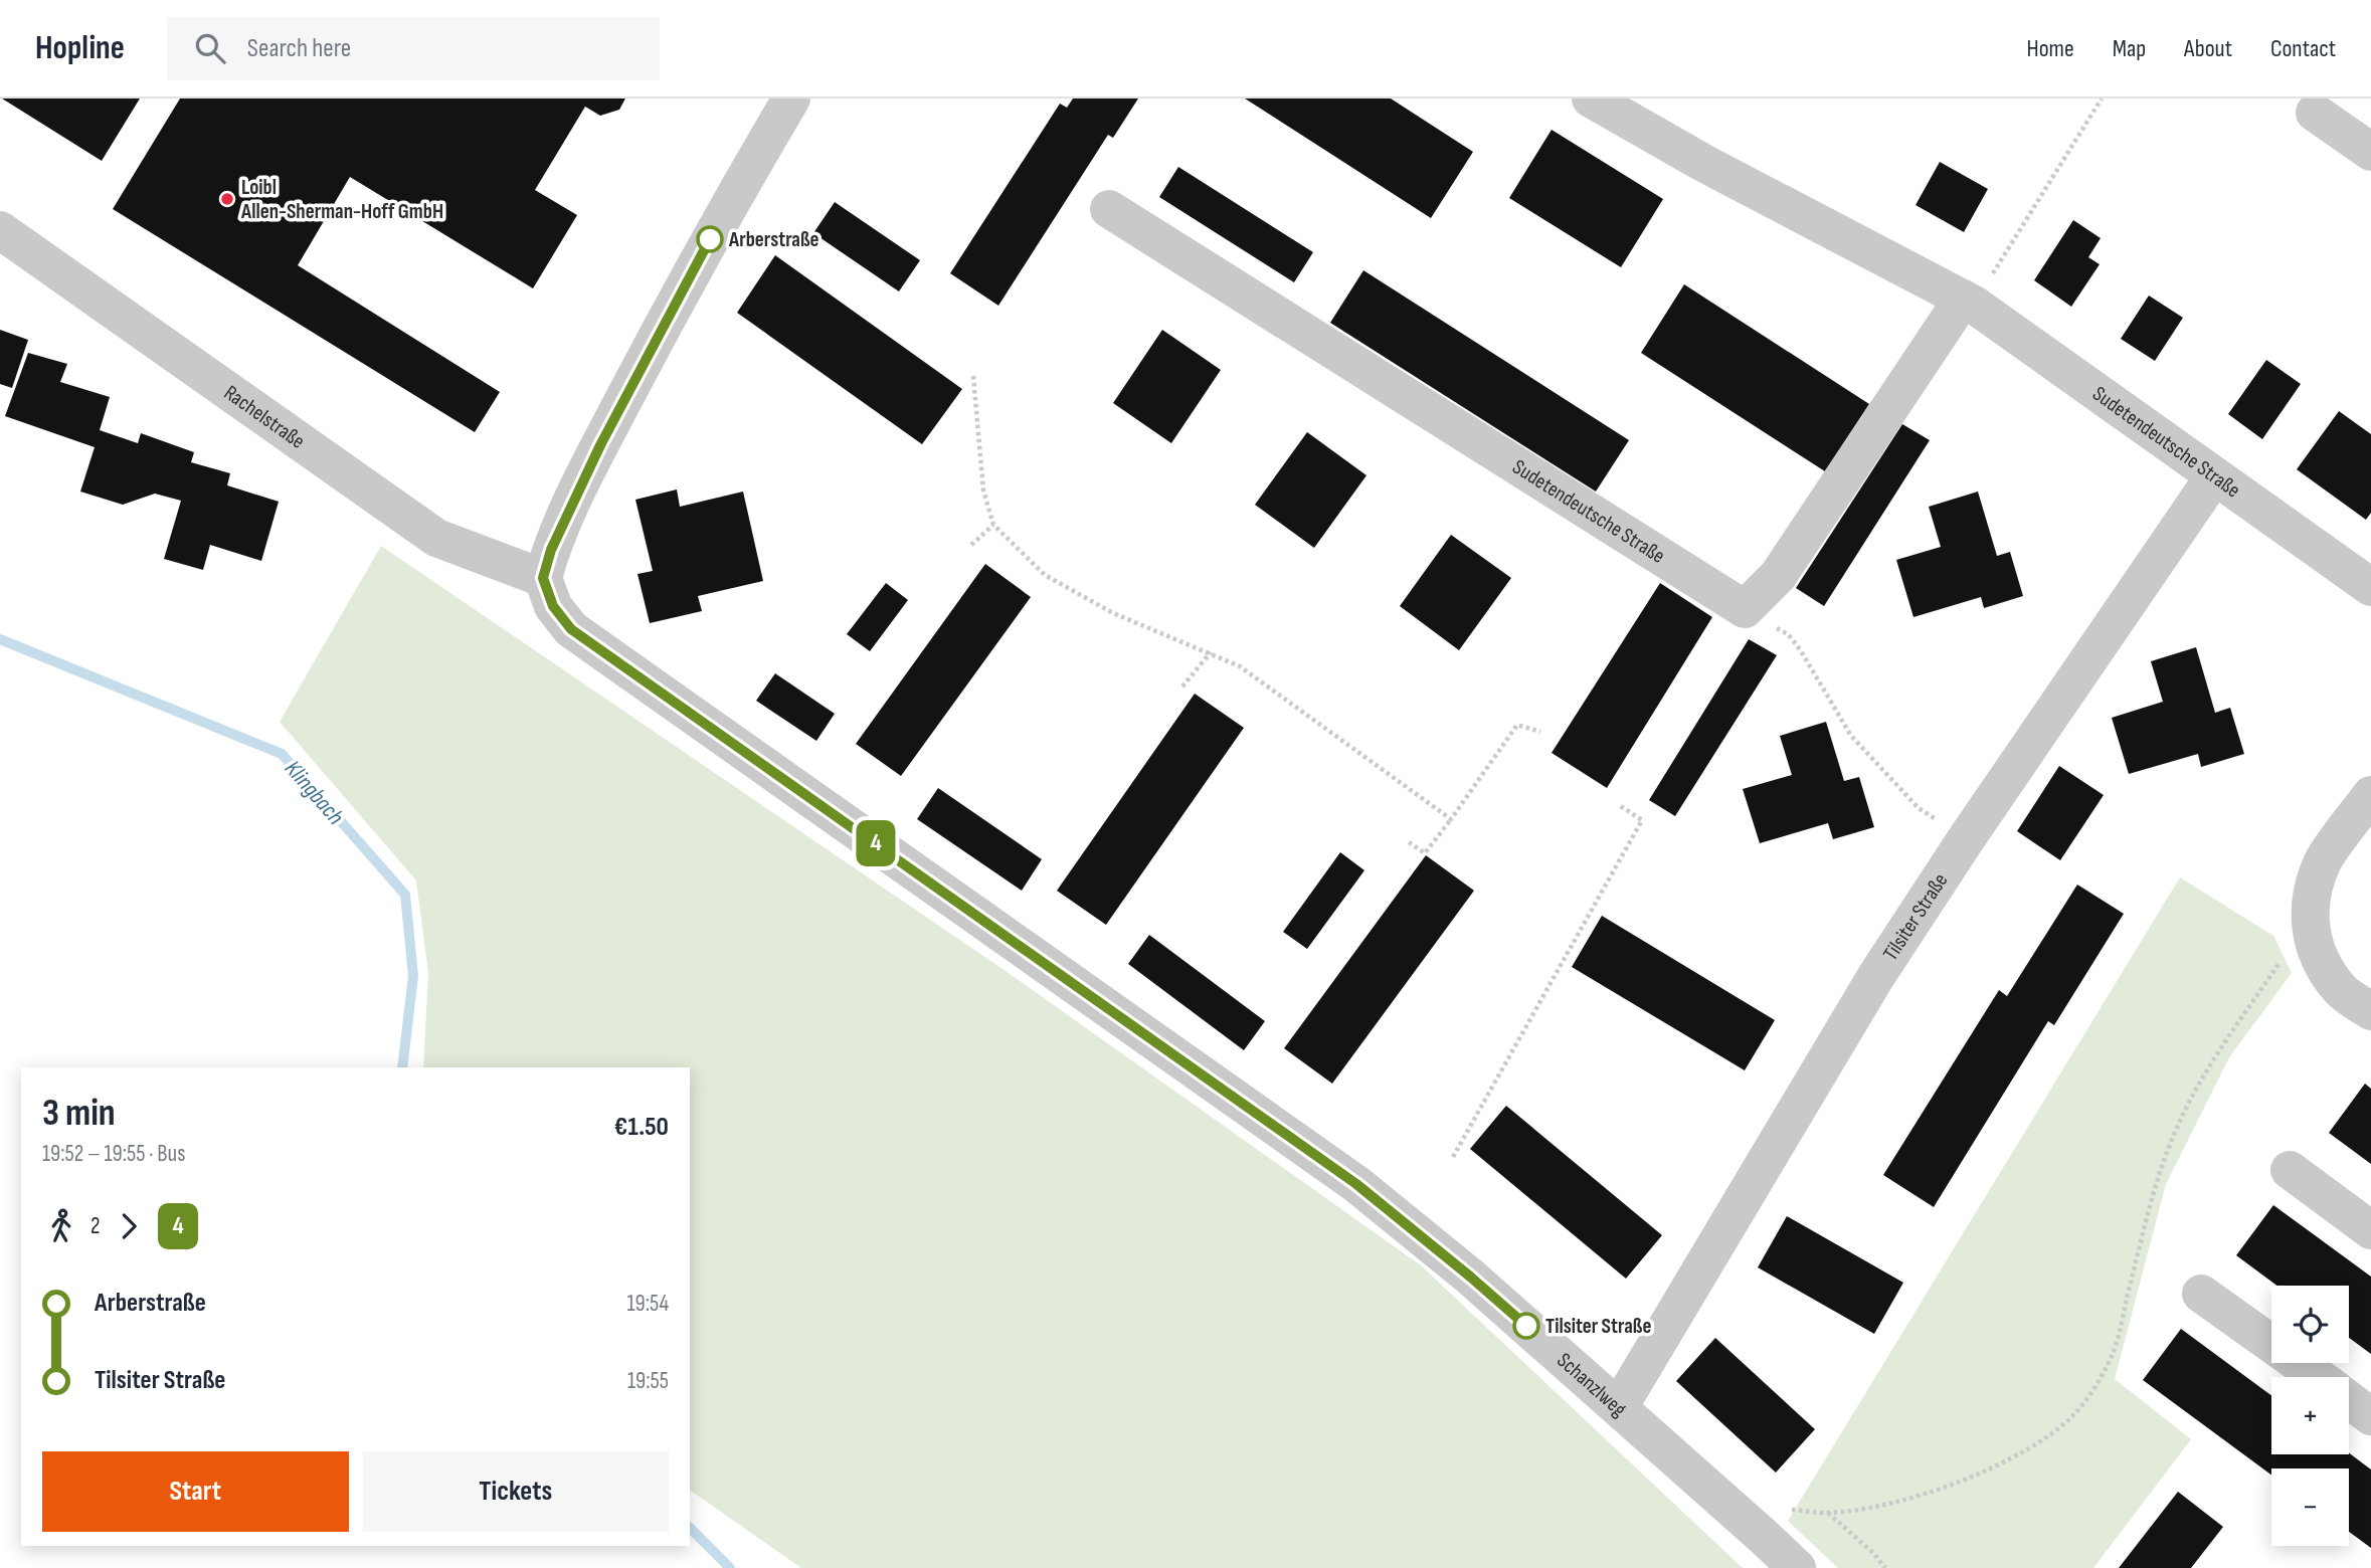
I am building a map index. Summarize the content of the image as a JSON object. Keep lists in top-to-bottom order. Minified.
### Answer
{"streets":{"street":["Rachelstraße","Sudetendeutsche Straße","Tilsiter Straße","Schanzlweg"]},"crossings":[["Rachelstraße","Schanzlweg"],["Sudetendeutsche Straße","Tilsiter Straße"],["Tilsiter Straße","Schanzlweg"]],"water":["Klingbach"],"places":["Loibl Allen-Sherman-Hoff GmbH","Arberstraße","Tilsiter Straße"],"lines":["bus line 4"],"page":{"header":"Hopline","search":"Search here","nav":["Home","Map","About","Contact"],"on_map":"4","heading":["3 min","19:52 – 19:55 · Bus","€1.50"],"legs":["2","4"],"list":[{"name":"Arberstraße","value":"19:54"},{"name":"Tilsiter Straße","value":"19:55"}],"map_buttons":["+","−"],"buttons":["Start","Tickets"]}}
